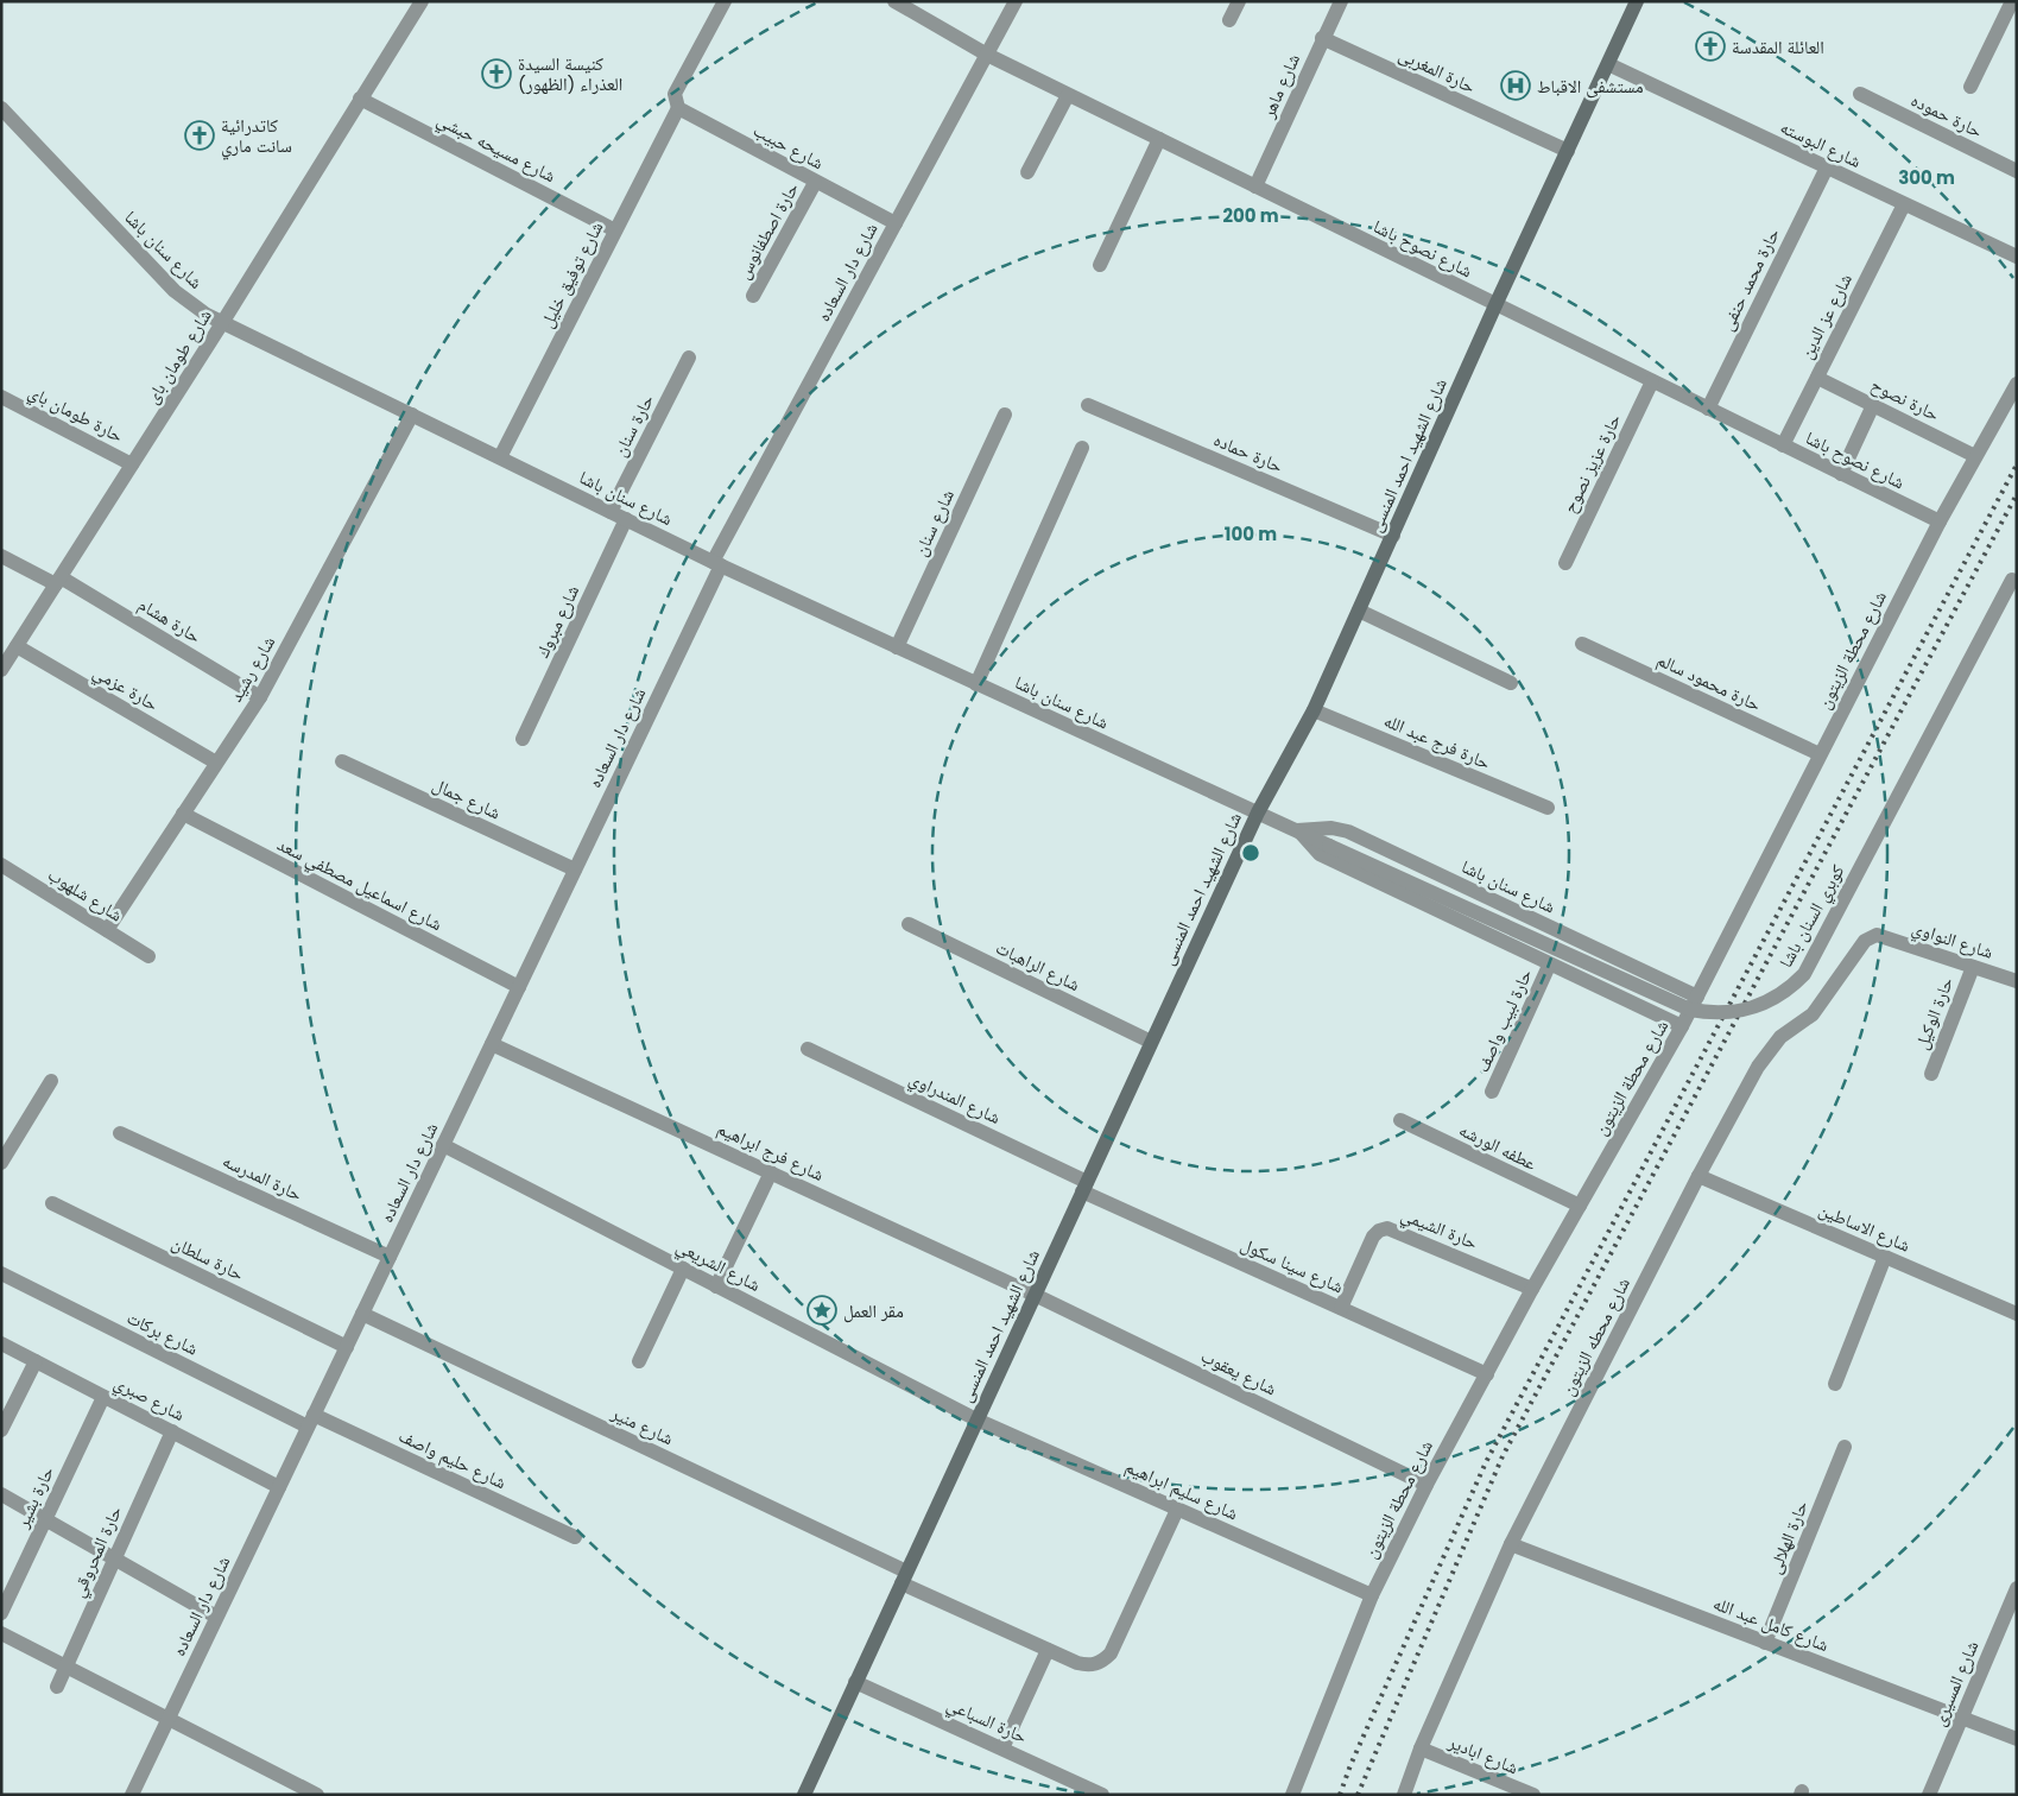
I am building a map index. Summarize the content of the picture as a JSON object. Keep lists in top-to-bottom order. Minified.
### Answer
{"streets":{"main road":["شارع الشهيد احمد المنسى"],"street":["حارة المغربى","شارع ماهر","حارة حموده","شارع البوسته","شارع حبيب","شارع مسيحه حبشي","حارة اصطفانوس","شارع نصوح باشا","شارع سنان باشا","شارع دار السعاده","شارع توفيق خليل","حارة محمد حنفى","شارع عز الدين","شارع طومان باى","حارة نصوح","حارة طومان باي","حارة سنان","حارة حماده","حارة عزيز نصوح","شارع سنان","حارة هشام","شارع مبروك","شارع محطة الزيتون","شارع رشيد","حارة محمود سالم","حارة عزمي","حارة فرج عبد الله","شارع جمال","شارع اسماعيل مصطفي سعد","شارع شلهوب","كوبري السنان باشا","شارع النواوي","شارع الراهبات","حارة الوكيل","حارة لبيب واصف","شارع المندراوي","عطفه الورشه","شارع فرج ابراهيم","حارة المدرسه","شارع الاساطين","حارة الشيمي","حارة سلطان","شارع الشريعي","شارع سينا سكول","شارع بركات","شارع محطه الزيتون","شارع يعقوب","شارع صبري","شارع منير","شارع حليم واصف","شارع سليم ابراهيم","حارة بشير","حارة الهلالى","حارة المحروقي","شارع كامل عبد الله","شارع المسيرى","حارة السباعي","شارع ابادير"]},"crossings":[["حارة المغربى","شارع ماهر"],["حارة المغربى","شارع الشهيد احمد المنسى"],["شارع ماهر","شارع نصوح باشا"],["شارع البوسته","حارة محمد حنفى"],["شارع البوسته","شارع عز الدين"],["شارع البوسته","شارع الشهيد احمد المنسى"],["شارع حبيب","حارة اصطفانوس"],["شارع حبيب","شارع دار السعاده"],["شارع حبيب","شارع توفيق خليل"],["شارع مسيحه حبشي","شارع توفيق خليل"],["شارع مسيحه حبشي","شارع طومان باى"],["شارع نصوح باشا","شارع دار السعاده"],["شارع نصوح باشا","حارة محمد حنفى"],["شارع نصوح باشا","شارع عز الدين"],["شارع نصوح باشا","شارع الشهيد احمد المنسى"],["شارع نصوح باشا","حارة عزيز نصوح"],["شارع نصوح باشا","شارع محطة الزيتون"],["شارع سنان باشا","شارع دار السعاده"],["شارع سنان باشا","شارع توفيق خليل"],["شارع سنان باشا","شارع طومان باى"],["شارع سنان باشا","حارة سنان"],["شارع سنان باشا","شارع الشهيد احمد المنسى"],["شارع سنان باشا","شارع سنان"],["شارع سنان باشا","شارع مبروك"],["شارع سنان باشا","شارع محطة الزيتون"],["شارع سنان باشا","شارع رشيد"],["شارع سنان باشا","كوبري السنان باشا"],["شارع سنان باشا","حارة لبيب واصف"],["شارع دار السعاده","شارع جمال"],["شارع دار السعاده","شارع اسماعيل مصطفي سعد"],["شارع دار السعاده","شارع فرج ابراهيم"],["شارع دار السعاده","حارة المدرسه"],["شارع دار السعاده","حارة سلطان"],["شارع دار السعاده","شارع الشريعي"],["شارع دار السعاده","شارع بركات"],["شارع دار السعاده","شارع صبري"],["شارع دار السعاده","شارع منير"],["شارع دار السعاده","شارع حليم واصف"],["شارع عز الدين","حارة نصوح"],["شارع طومان باى","حارة طومان باي"],["شارع طومان باى","حارة هشام"],["شارع طومان باى","حارة عزمي"],["حارة نصوح","شارع محطة الزيتون"],["حارة حماده","شارع الشهيد احمد المنسى"],["شارع الشهيد احمد المنسى","حارة فرج عبد الله"],["شارع الشهيد احمد المنسى","شارع الراهبات"],["شارع الشهيد احمد المنسى","شارع المندراوي"],["شارع الشهيد احمد المنسى","شارع فرج ابراهيم"],["شارع الشهيد احمد المنسى","شارع الشريعي"],["شارع الشهيد احمد المنسى","شارع سينا سكول"],["شارع الشهيد احمد المنسى","شارع يعقوب"],["شارع الشهيد احمد المنسى","شارع منير"],["شارع الشهيد احمد المنسى","شارع سليم ابراهيم"],["شارع الشهيد احمد المنسى","حارة السباعي"],["حارة هشام","شارع رشيد"],["شارع محطة الزيتون","حارة محمود سالم"],["شارع محطة الزيتون","عطفه الورشه"],["شارع محطة الزيتون","حارة الشيمي"],["شارع محطة الزيتون","شارع سينا سكول"],["شارع محطة الزيتون","شارع يعقوب"],["شارع محطة الزيتون","شارع سليم ابراهيم"],["شارع رشيد","حارة عزمي"],["شارع رشيد","شارع اسماعيل مصطفي سعد"],["شارع رشيد","شارع شلهوب"],["شارع النواوي","حارة الوكيل"],["شارع النواوي","شارع محطه الزيتون"],["شارع المندراوي","شارع سينا سكول"],["شارع فرج ابراهيم","شارع يعقوب"],["شارع الاساطين","شارع محطه الزيتون"],["حارة الشيمي","شارع سينا سكول"],["شارع الشريعي","شارع سليم ابراهيم"],["شارع بركات","شارع حليم واصف"],["شارع محطه الزيتون","شارع كامل عبد الله"],["شارع محطه الزيتون","شارع ابادير"],["شارع صبري","حارة بشير"],["شارع صبري","حارة المحروقي"],["شارع منير","شارع سليم ابراهيم"],["حارة الهلالى","شارع كامل عبد الله"],["شارع كامل عبد الله","شارع المسيرى"]],"places":{"church":["العائلة المقدسة","كنيسة السيدة العذراء (الظهور)","كاتدرائية سانت ماري"],"hospital":["مستشفى الاقباط"],"place":["مقر العمل"]},"rings":["300 m","200 m","100 m"]}
